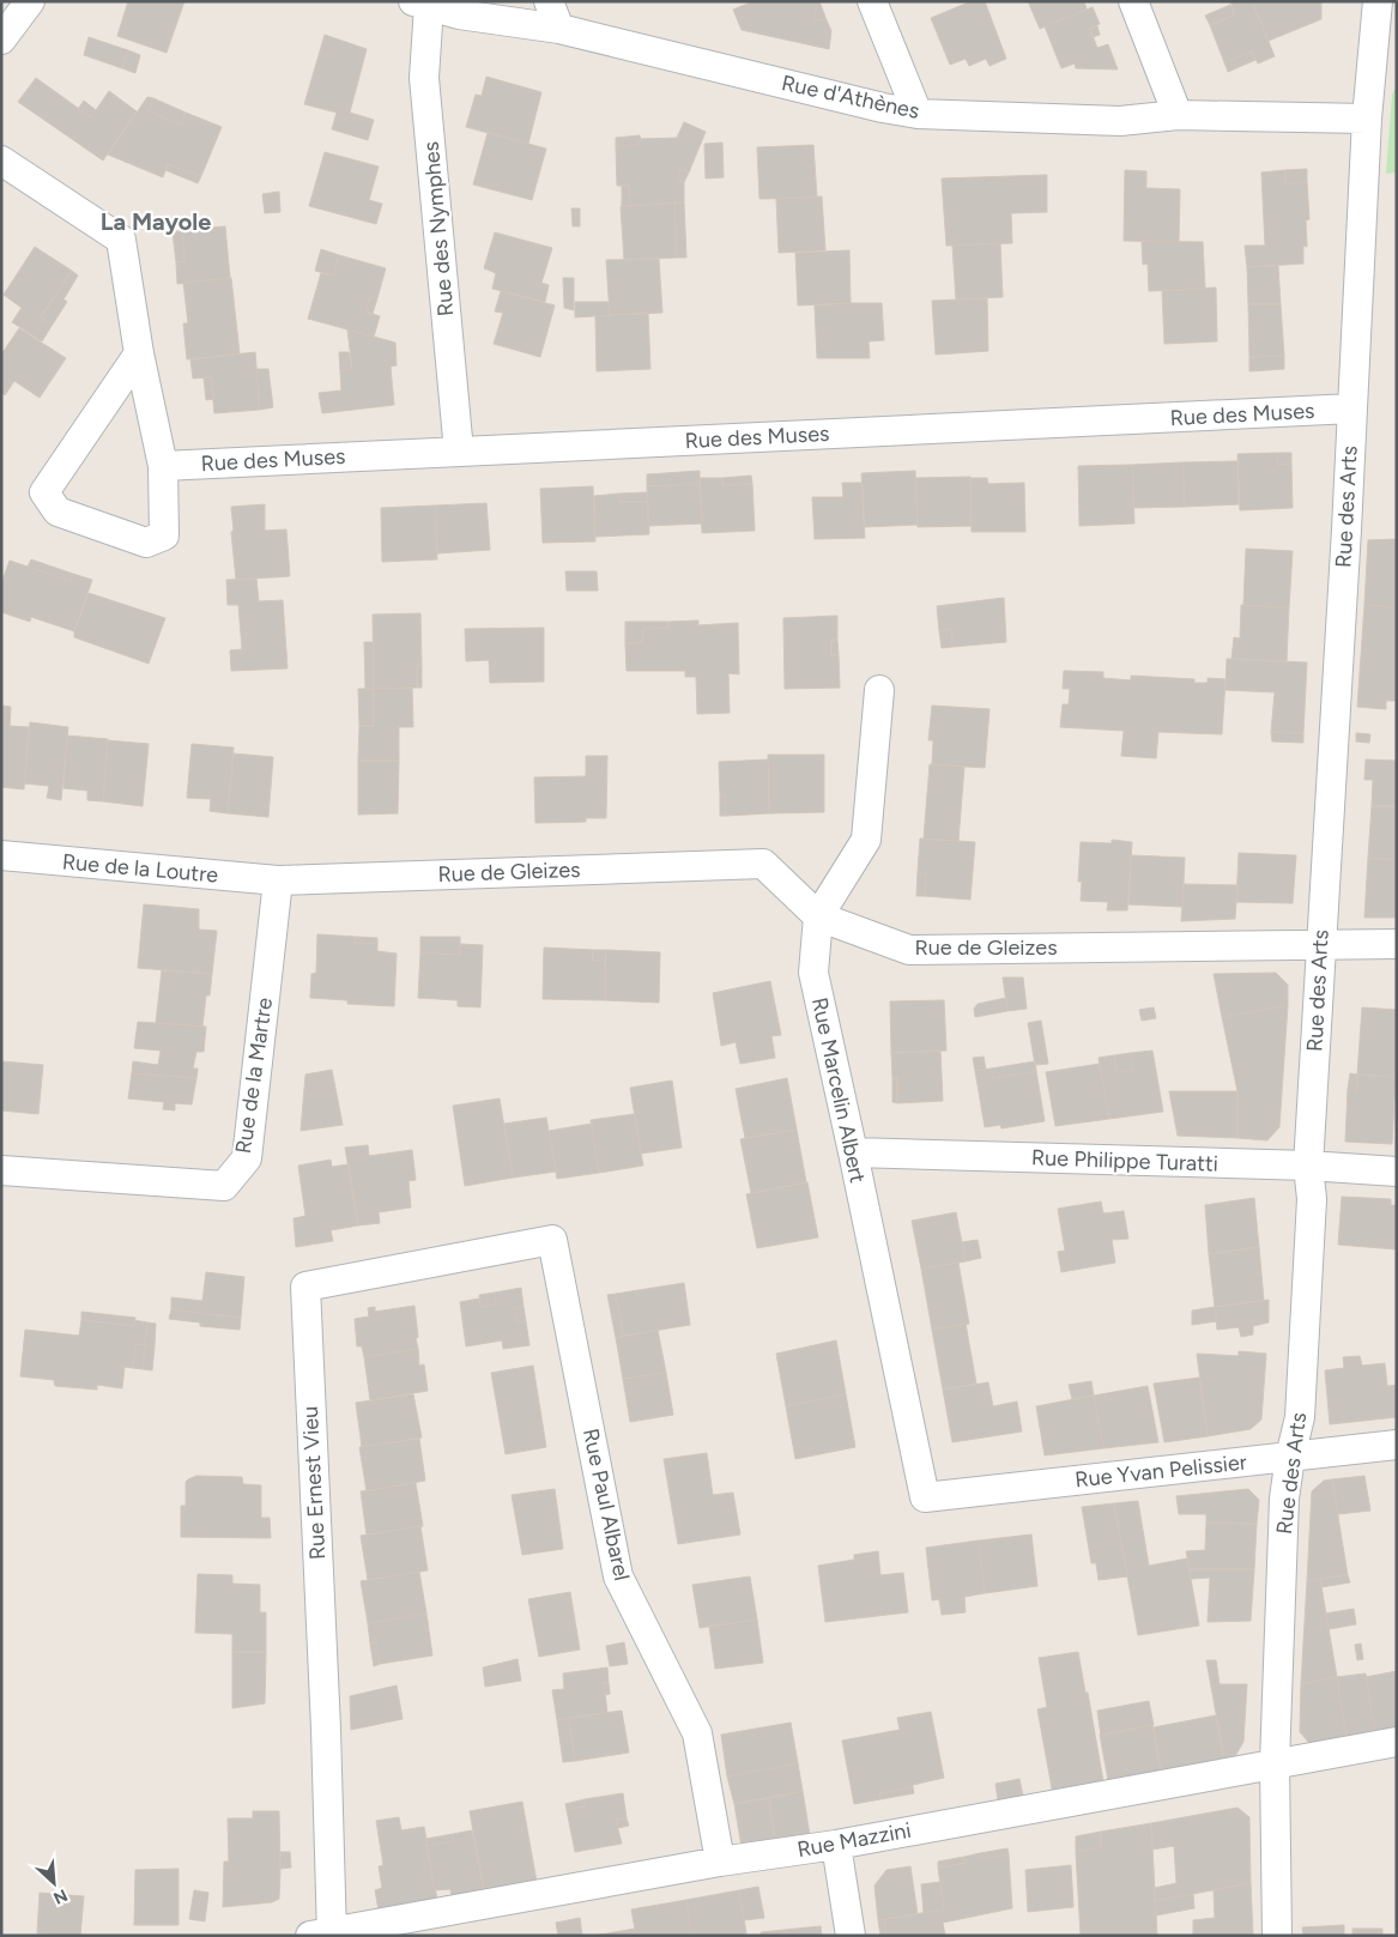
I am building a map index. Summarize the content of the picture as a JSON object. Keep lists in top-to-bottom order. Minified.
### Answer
{"streets":{"street":["Rue d'Athènes","Rue des Nymphes","Rue des Muses","Rue des Arts","Rue de la Loutre","Rue de Gleizes","Rue de la Martre","Rue Marcelin Albert","Rue Philippe Turatti","Rue Yvan Pelissier","Rue Ernest Vieu","Rue Paul Albarel","Rue Mazzini"]},"crossings":[["Rue d'Athènes","Rue des Nymphes"],["Rue d'Athènes","Rue des Arts"],["Rue des Nymphes","Rue des Muses"],["Rue des Muses","Rue des Arts"],["Rue des Arts","Rue de Gleizes"],["Rue des Arts","Rue Philippe Turatti"],["Rue des Arts","Rue Yvan Pelissier"],["Rue des Arts","Rue Mazzini"],["Rue de la Loutre","Rue de Gleizes"],["Rue de la Loutre","Rue de la Martre"],["Rue de Gleizes","Rue de la Martre"],["Rue de Gleizes","Rue Marcelin Albert"],["Rue Marcelin Albert","Rue Philippe Turatti"],["Rue Marcelin Albert","Rue Yvan Pelissier"],["Rue Ernest Vieu","Rue Paul Albarel"],["Rue Ernest Vieu","Rue Mazzini"],["Rue Paul Albarel","Rue Mazzini"]],"districts":["La Mayole"],"north":"bottom right"}
